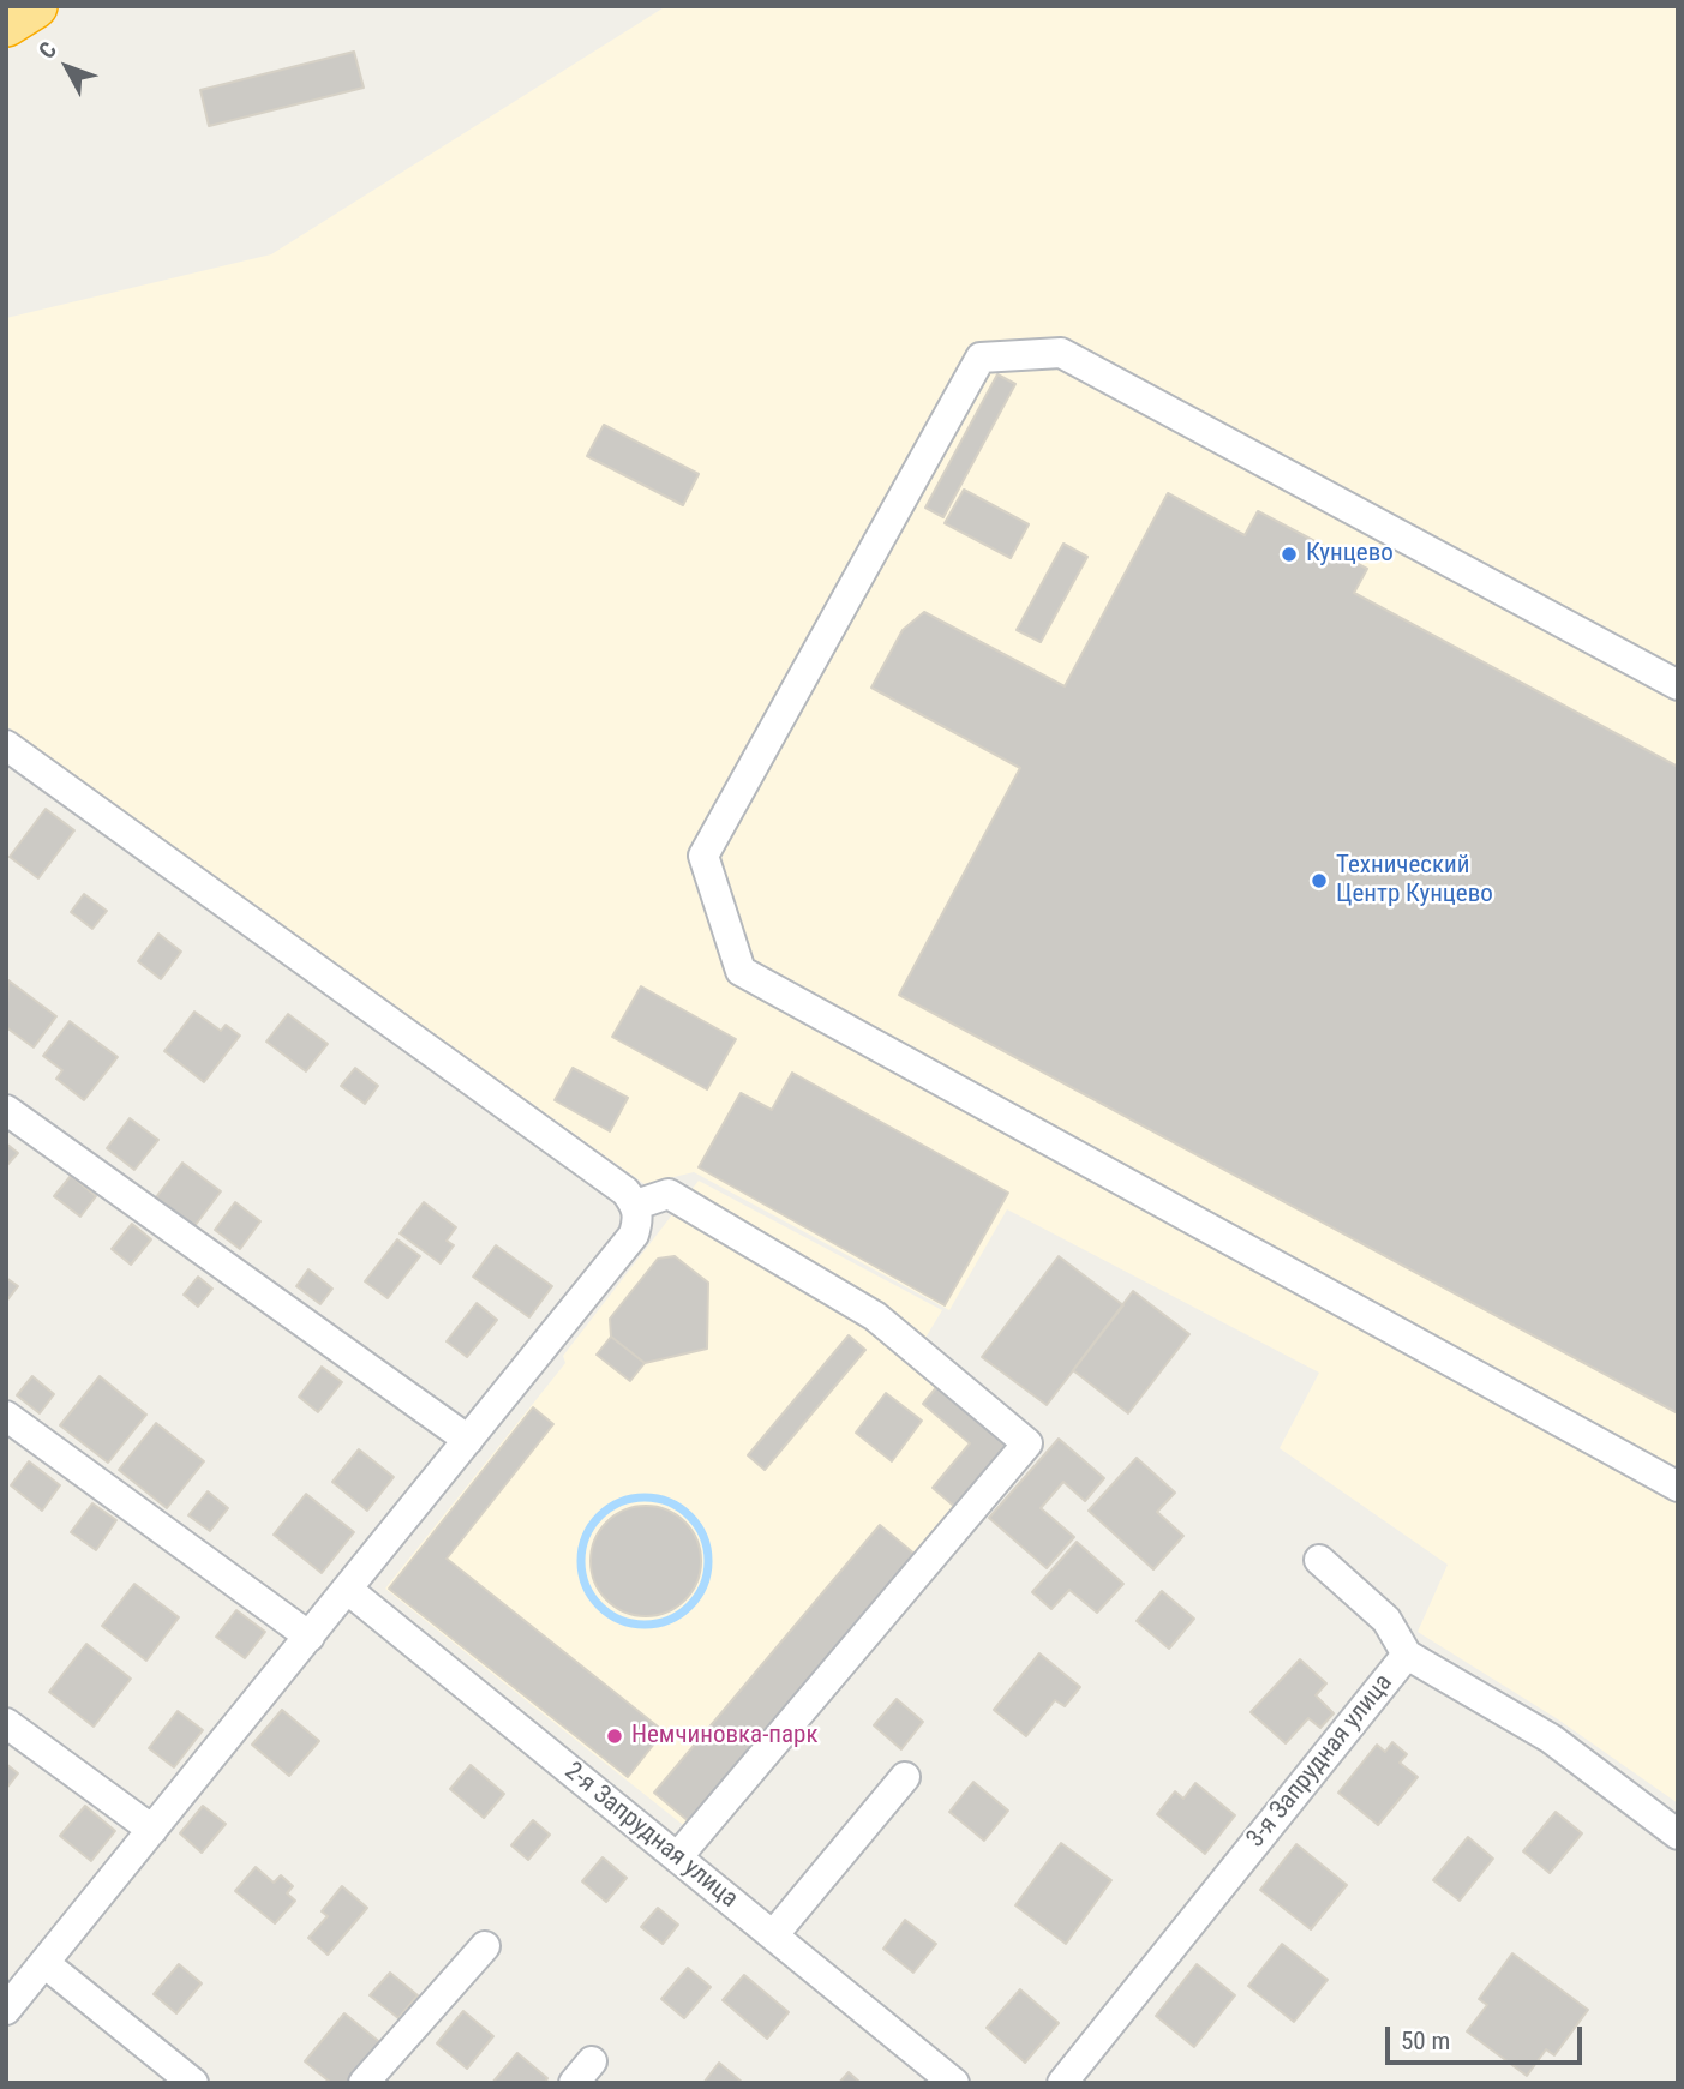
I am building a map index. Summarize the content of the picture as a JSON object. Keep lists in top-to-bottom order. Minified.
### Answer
{"streets":{"street":["3-я Запрудная улица","2-я Запрудная улица"]},"places":["Кунцево","Технический Центр Кунцево","Немчиновка-парк"],"scale_bar":"50 m","north":"top left"}
